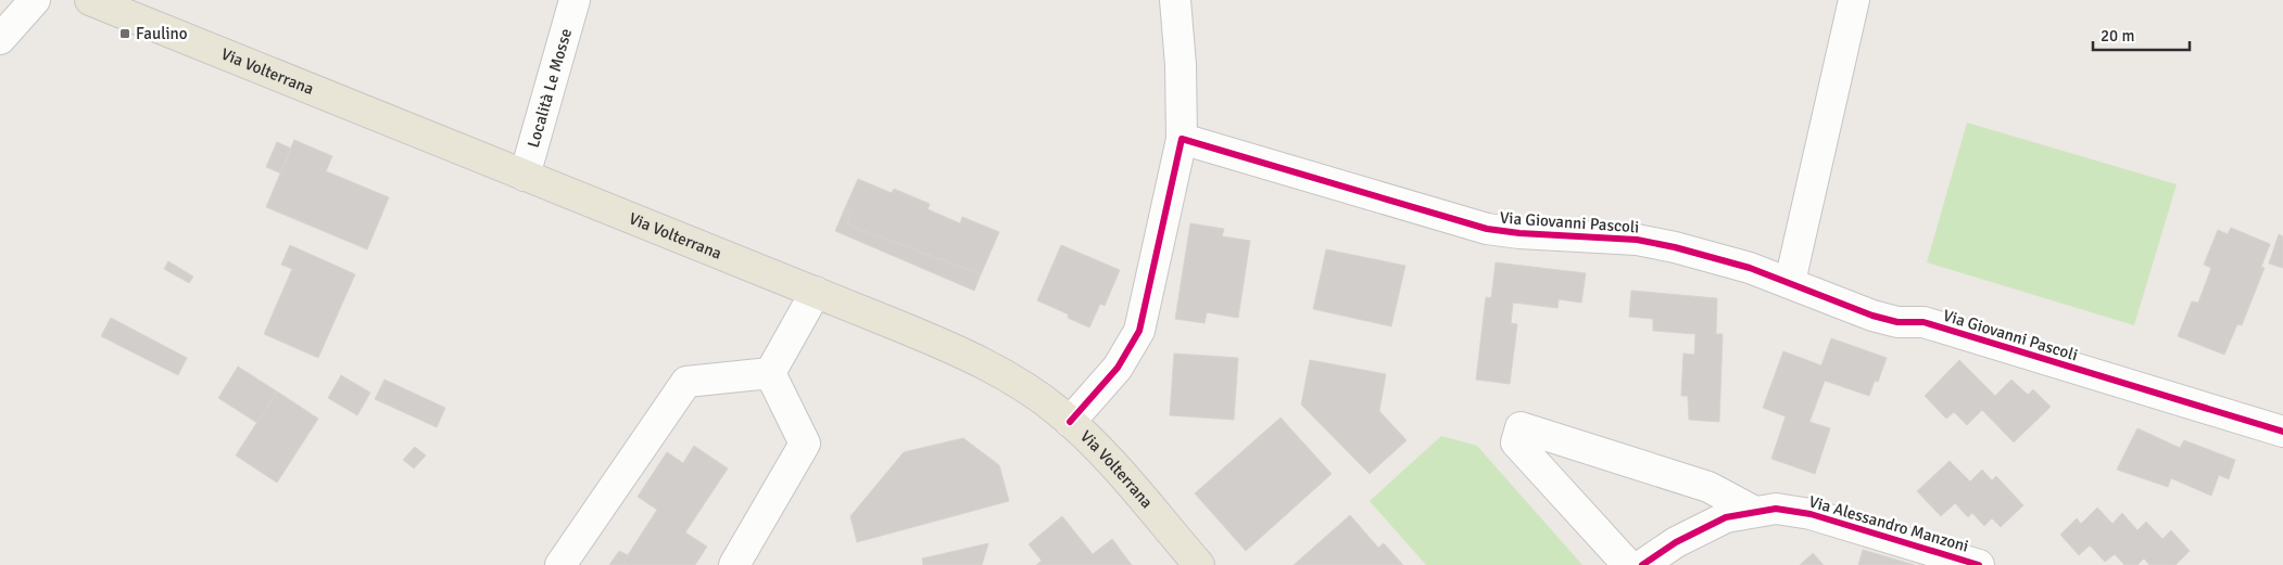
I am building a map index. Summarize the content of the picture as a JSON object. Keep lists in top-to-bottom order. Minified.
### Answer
{"streets":{"main road":["Via Volterrana"],"street":["Località Le Mosse","Via Giovanni Pascoli","Via Alessandro Manzoni"]},"crossings":[["Via Volterrana","Località Le Mosse"]],"places":{"transit":["Faulino"]},"scale_bar":"20 m"}
